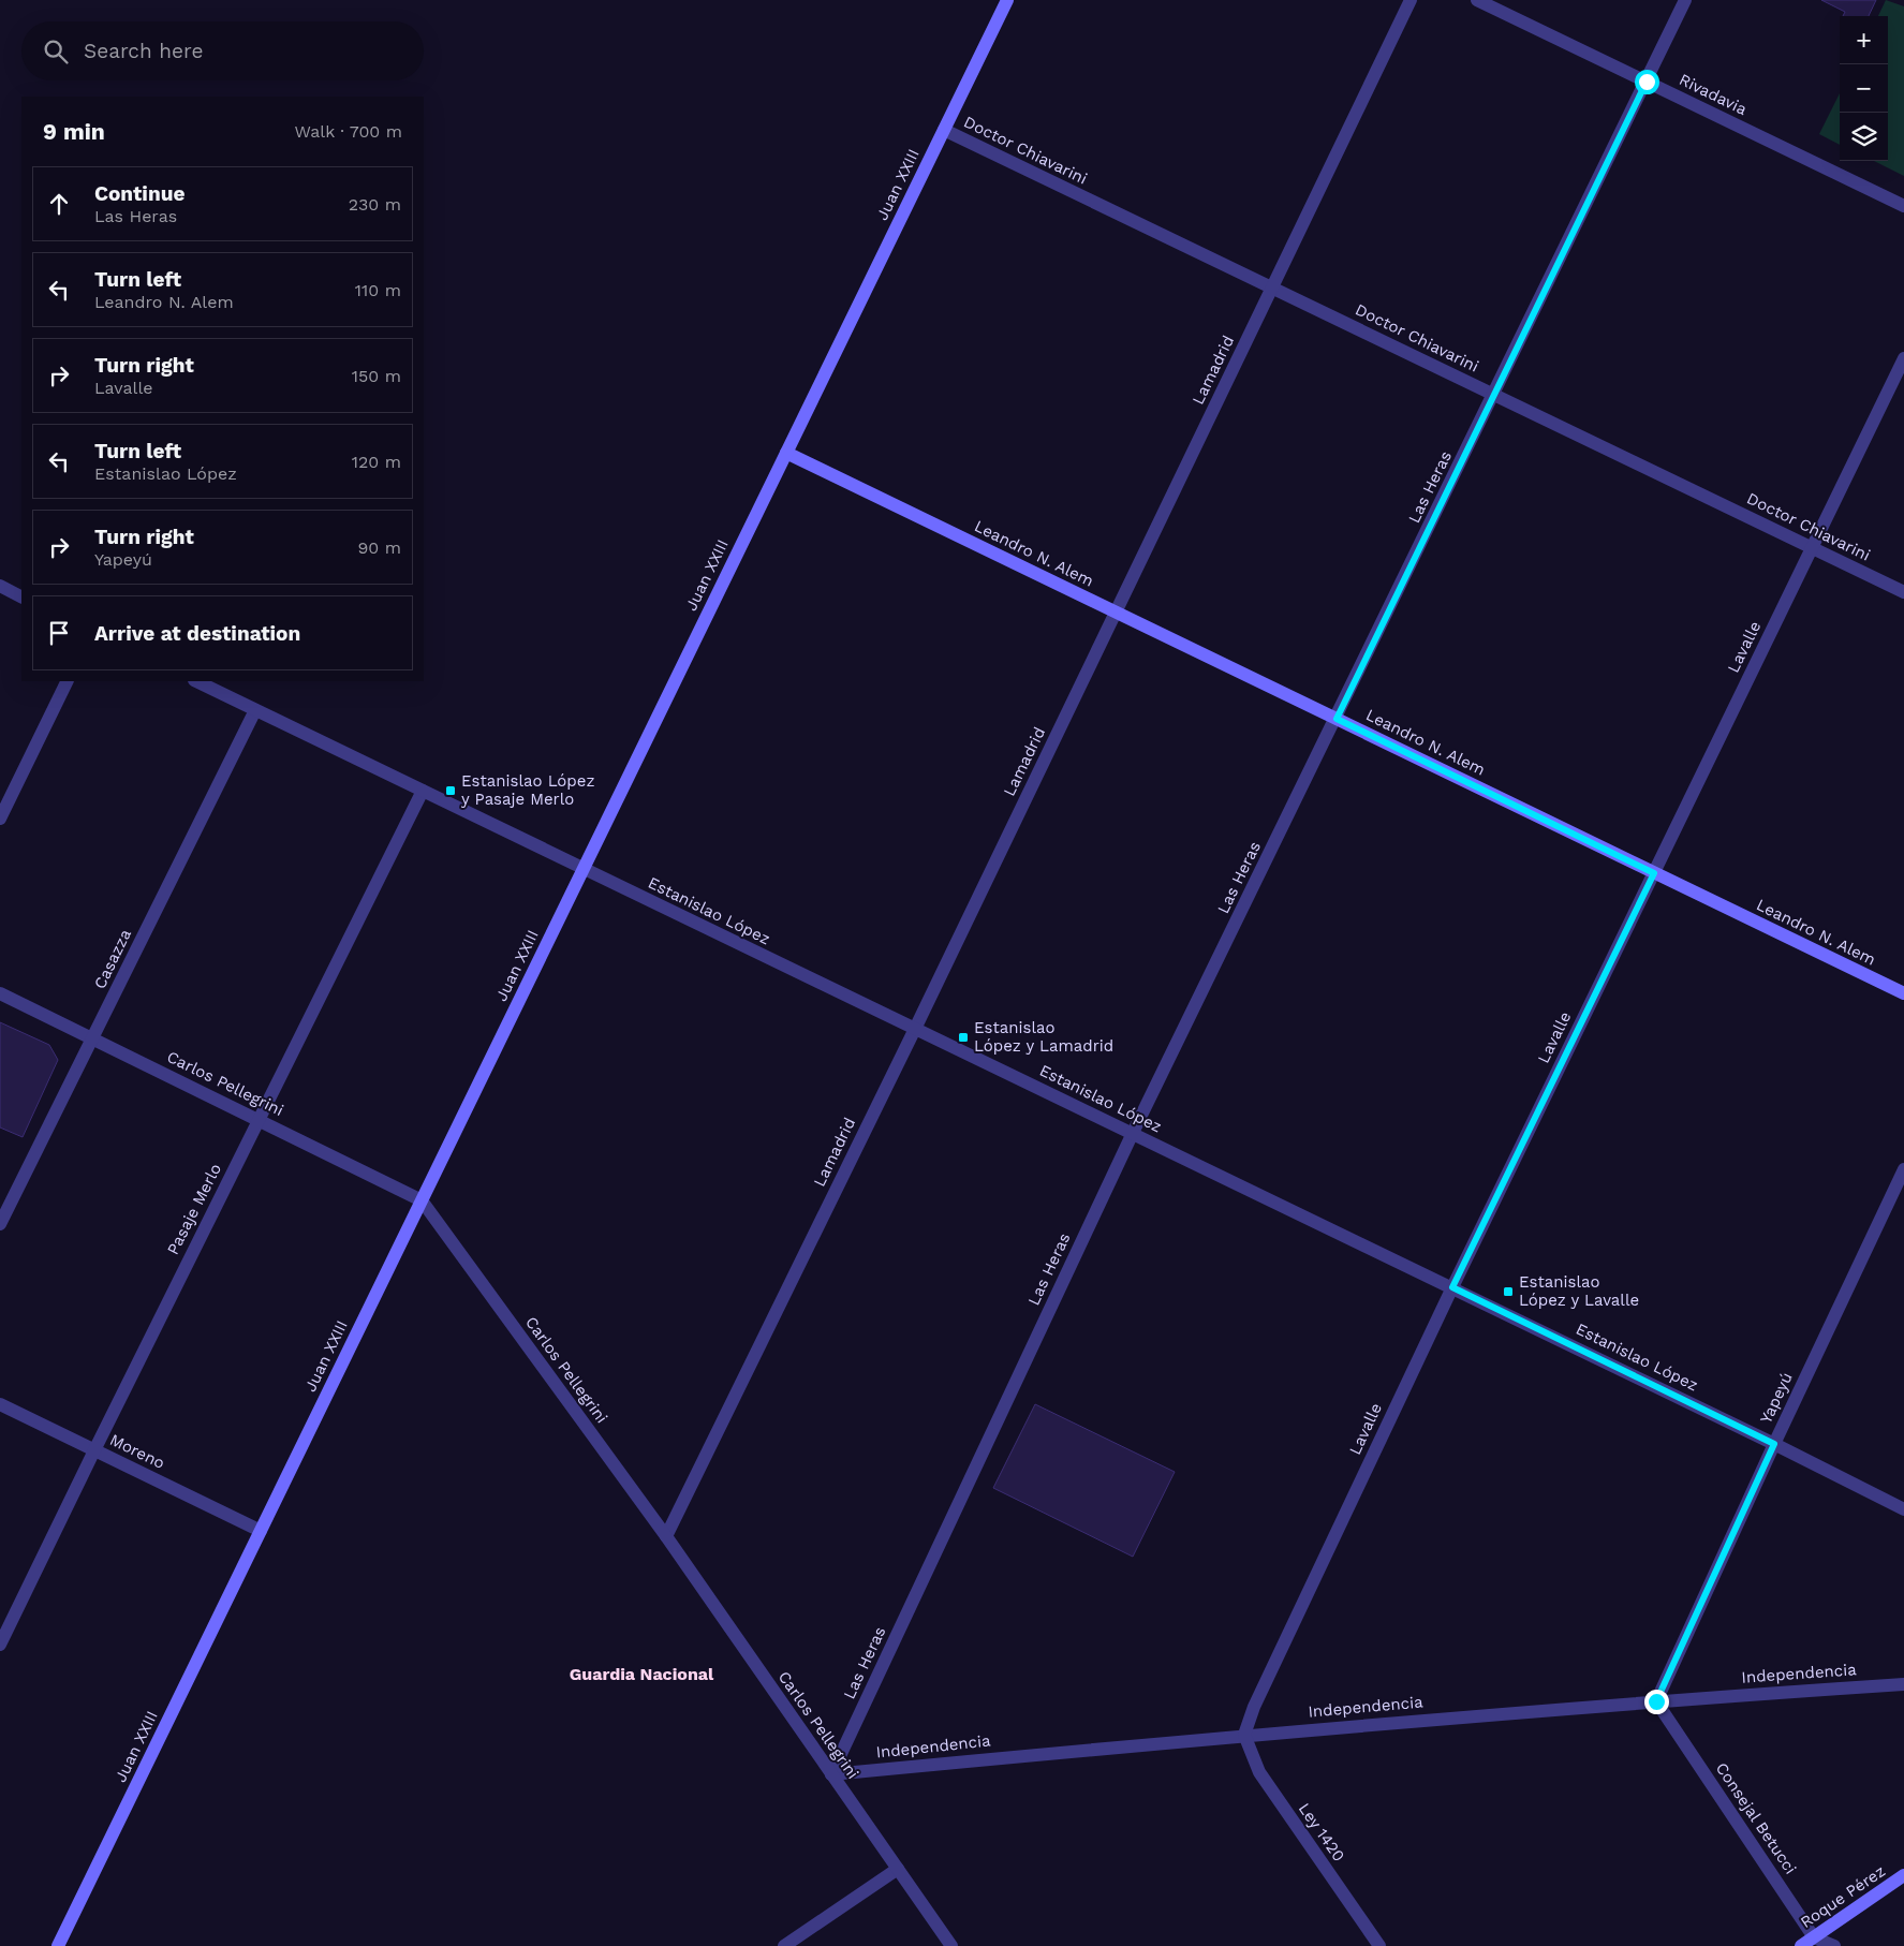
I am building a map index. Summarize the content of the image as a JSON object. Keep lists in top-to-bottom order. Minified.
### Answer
{"streets":{"main road":["Juan XXIII","Leandro N. Alem","Roque Pérez"],"street":["Rivadavia","Doctor Chiavarini","Lamadrid","Las Heras","Lavalle","Estanislao López","Casazza","Carlos Pellegrini","Pasaje Merlo","Yapeyú","Moreno","Independencia","Consejal Betucci","Ley 1420"]},"crossings":[["Rivadavia","Las Heras"],["Doctor Chiavarini","Juan XXIII"],["Doctor Chiavarini","Lamadrid"],["Doctor Chiavarini","Las Heras"],["Doctor Chiavarini","Lavalle"],["Juan XXIII","Leandro N. Alem"],["Juan XXIII","Estanislao López"],["Juan XXIII","Carlos Pellegrini"],["Juan XXIII","Moreno"],["Lamadrid","Leandro N. Alem"],["Lamadrid","Estanislao López"],["Lamadrid","Carlos Pellegrini"],["Las Heras","Leandro N. Alem"],["Las Heras","Estanislao López"],["Las Heras","Carlos Pellegrini"],["Las Heras","Independencia"],["Leandro N. Alem","Lavalle"],["Lavalle","Estanislao López"],["Lavalle","Independencia"],["Lavalle","Ley 1420"],["Estanislao López","Casazza"],["Estanislao López","Pasaje Merlo"],["Estanislao López","Yapeyú"],["Casazza","Carlos Pellegrini"],["Carlos Pellegrini","Pasaje Merlo"],["Carlos Pellegrini","Independencia"],["Pasaje Merlo","Moreno"],["Yapeyú","Independencia"],["Yapeyú","Consejal Betucci"],["Independencia","Consejal Betucci"],["Independencia","Ley 1420"],["Consejal Betucci","Roque Pérez"]],"districts":["Guardia Nacional"],"places":{"transit":["Estanislao López y Pasaje Merlo","Estanislao López y Lamadrid","Estanislao López y Lavalle"]},"page":{"map_buttons":["+","−"],"search":"Search here","heading":["9 min","Walk · 700 m"],"list":[["Continue","Las Heras","230 m"],["Turn left","Leandro N. Alem","110 m"],["Turn right","Lavalle","150 m"],["Turn left","Estanislao López","120 m"],["Turn right","Yapeyú","90 m"],"Arrive at destination"]}}
